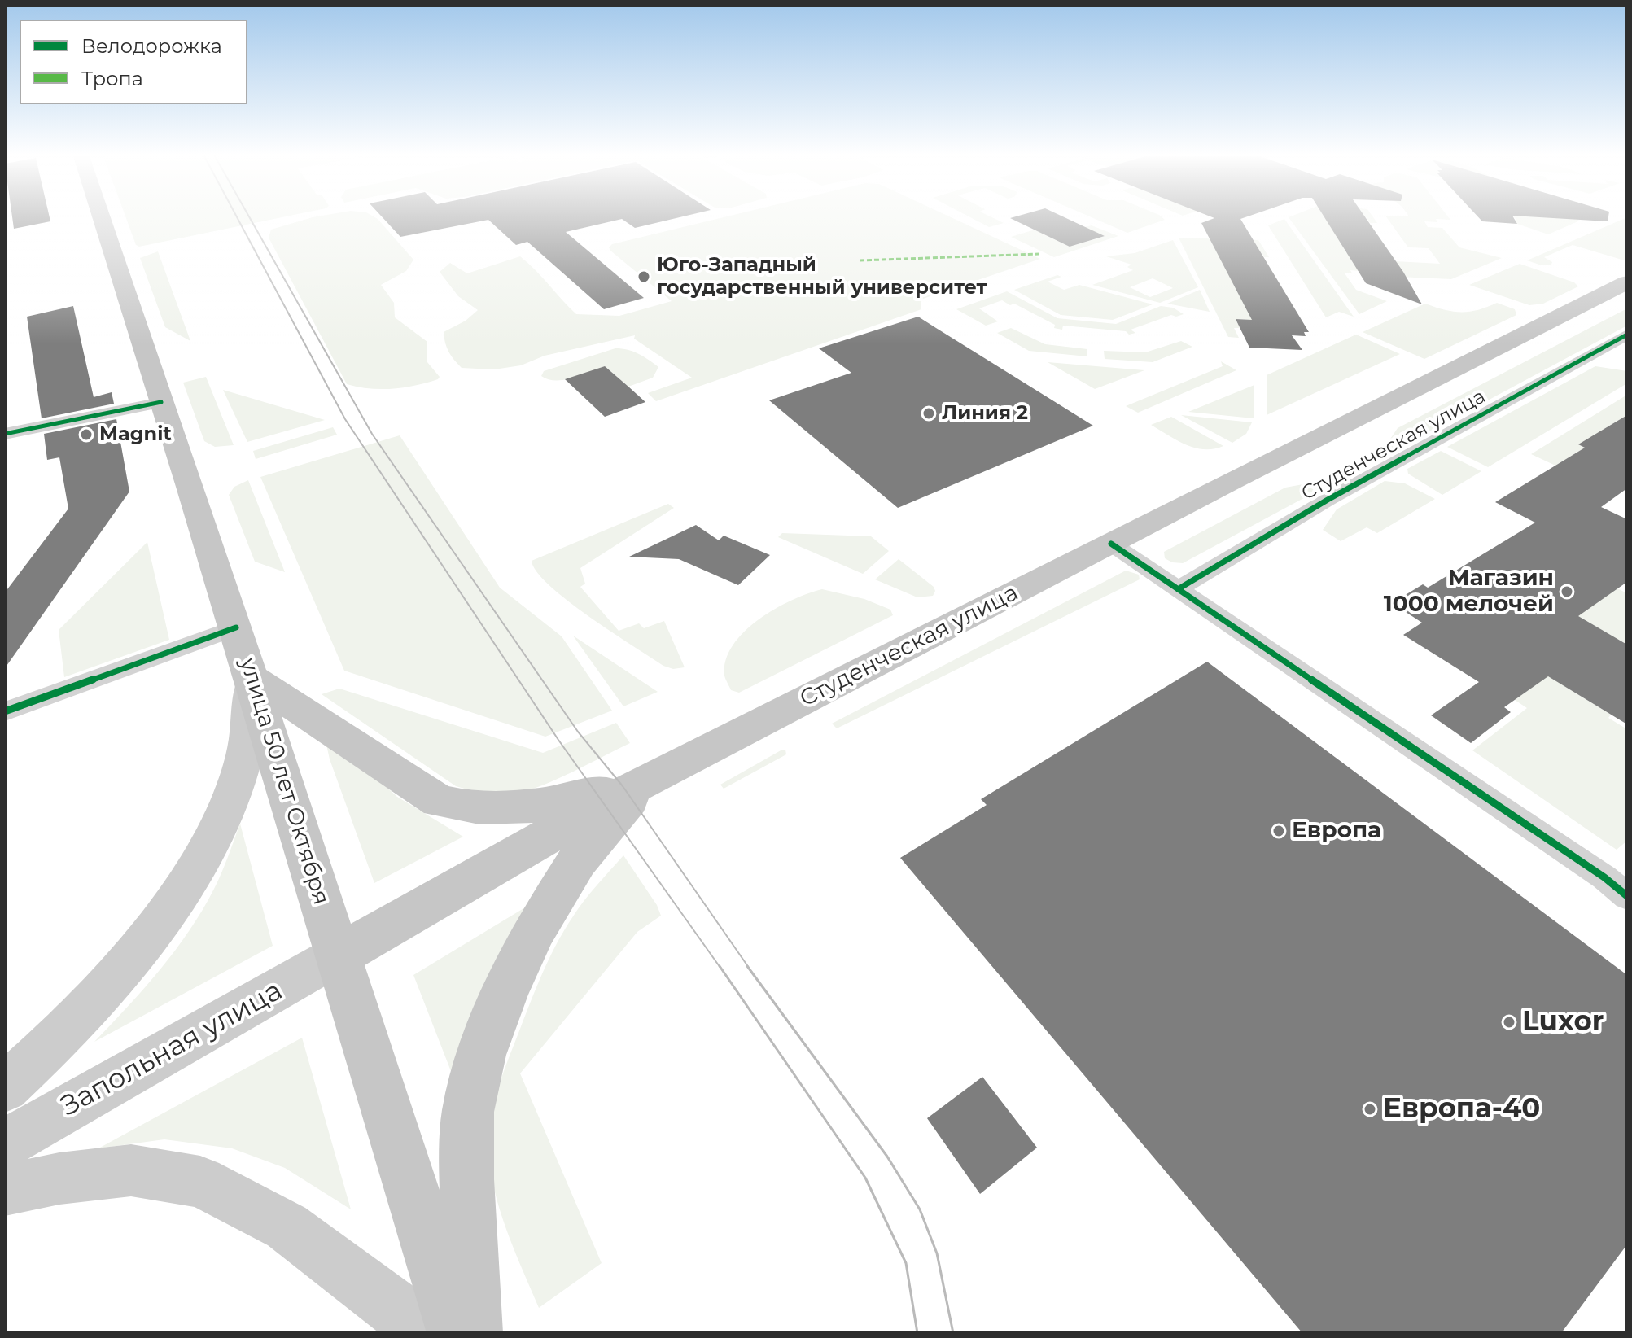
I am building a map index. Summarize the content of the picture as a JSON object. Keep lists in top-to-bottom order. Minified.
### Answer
{"streets":{"main road":["Студенческая улица","улица 50 лет Октября","Запольная улица"]},"crossings":[["Студенческая улица","улица 50 лет Октября"],["Студенческая улица","Запольная улица"],["улица 50 лет Октября","Запольная улица"]],"places":["Юго-Западный государственный университет","Линия 2","Magnit","Магазин 1000 мелочей","Европа","Luxor","Европа-40"],"legend":["Велодорожка","Тропа"]}
